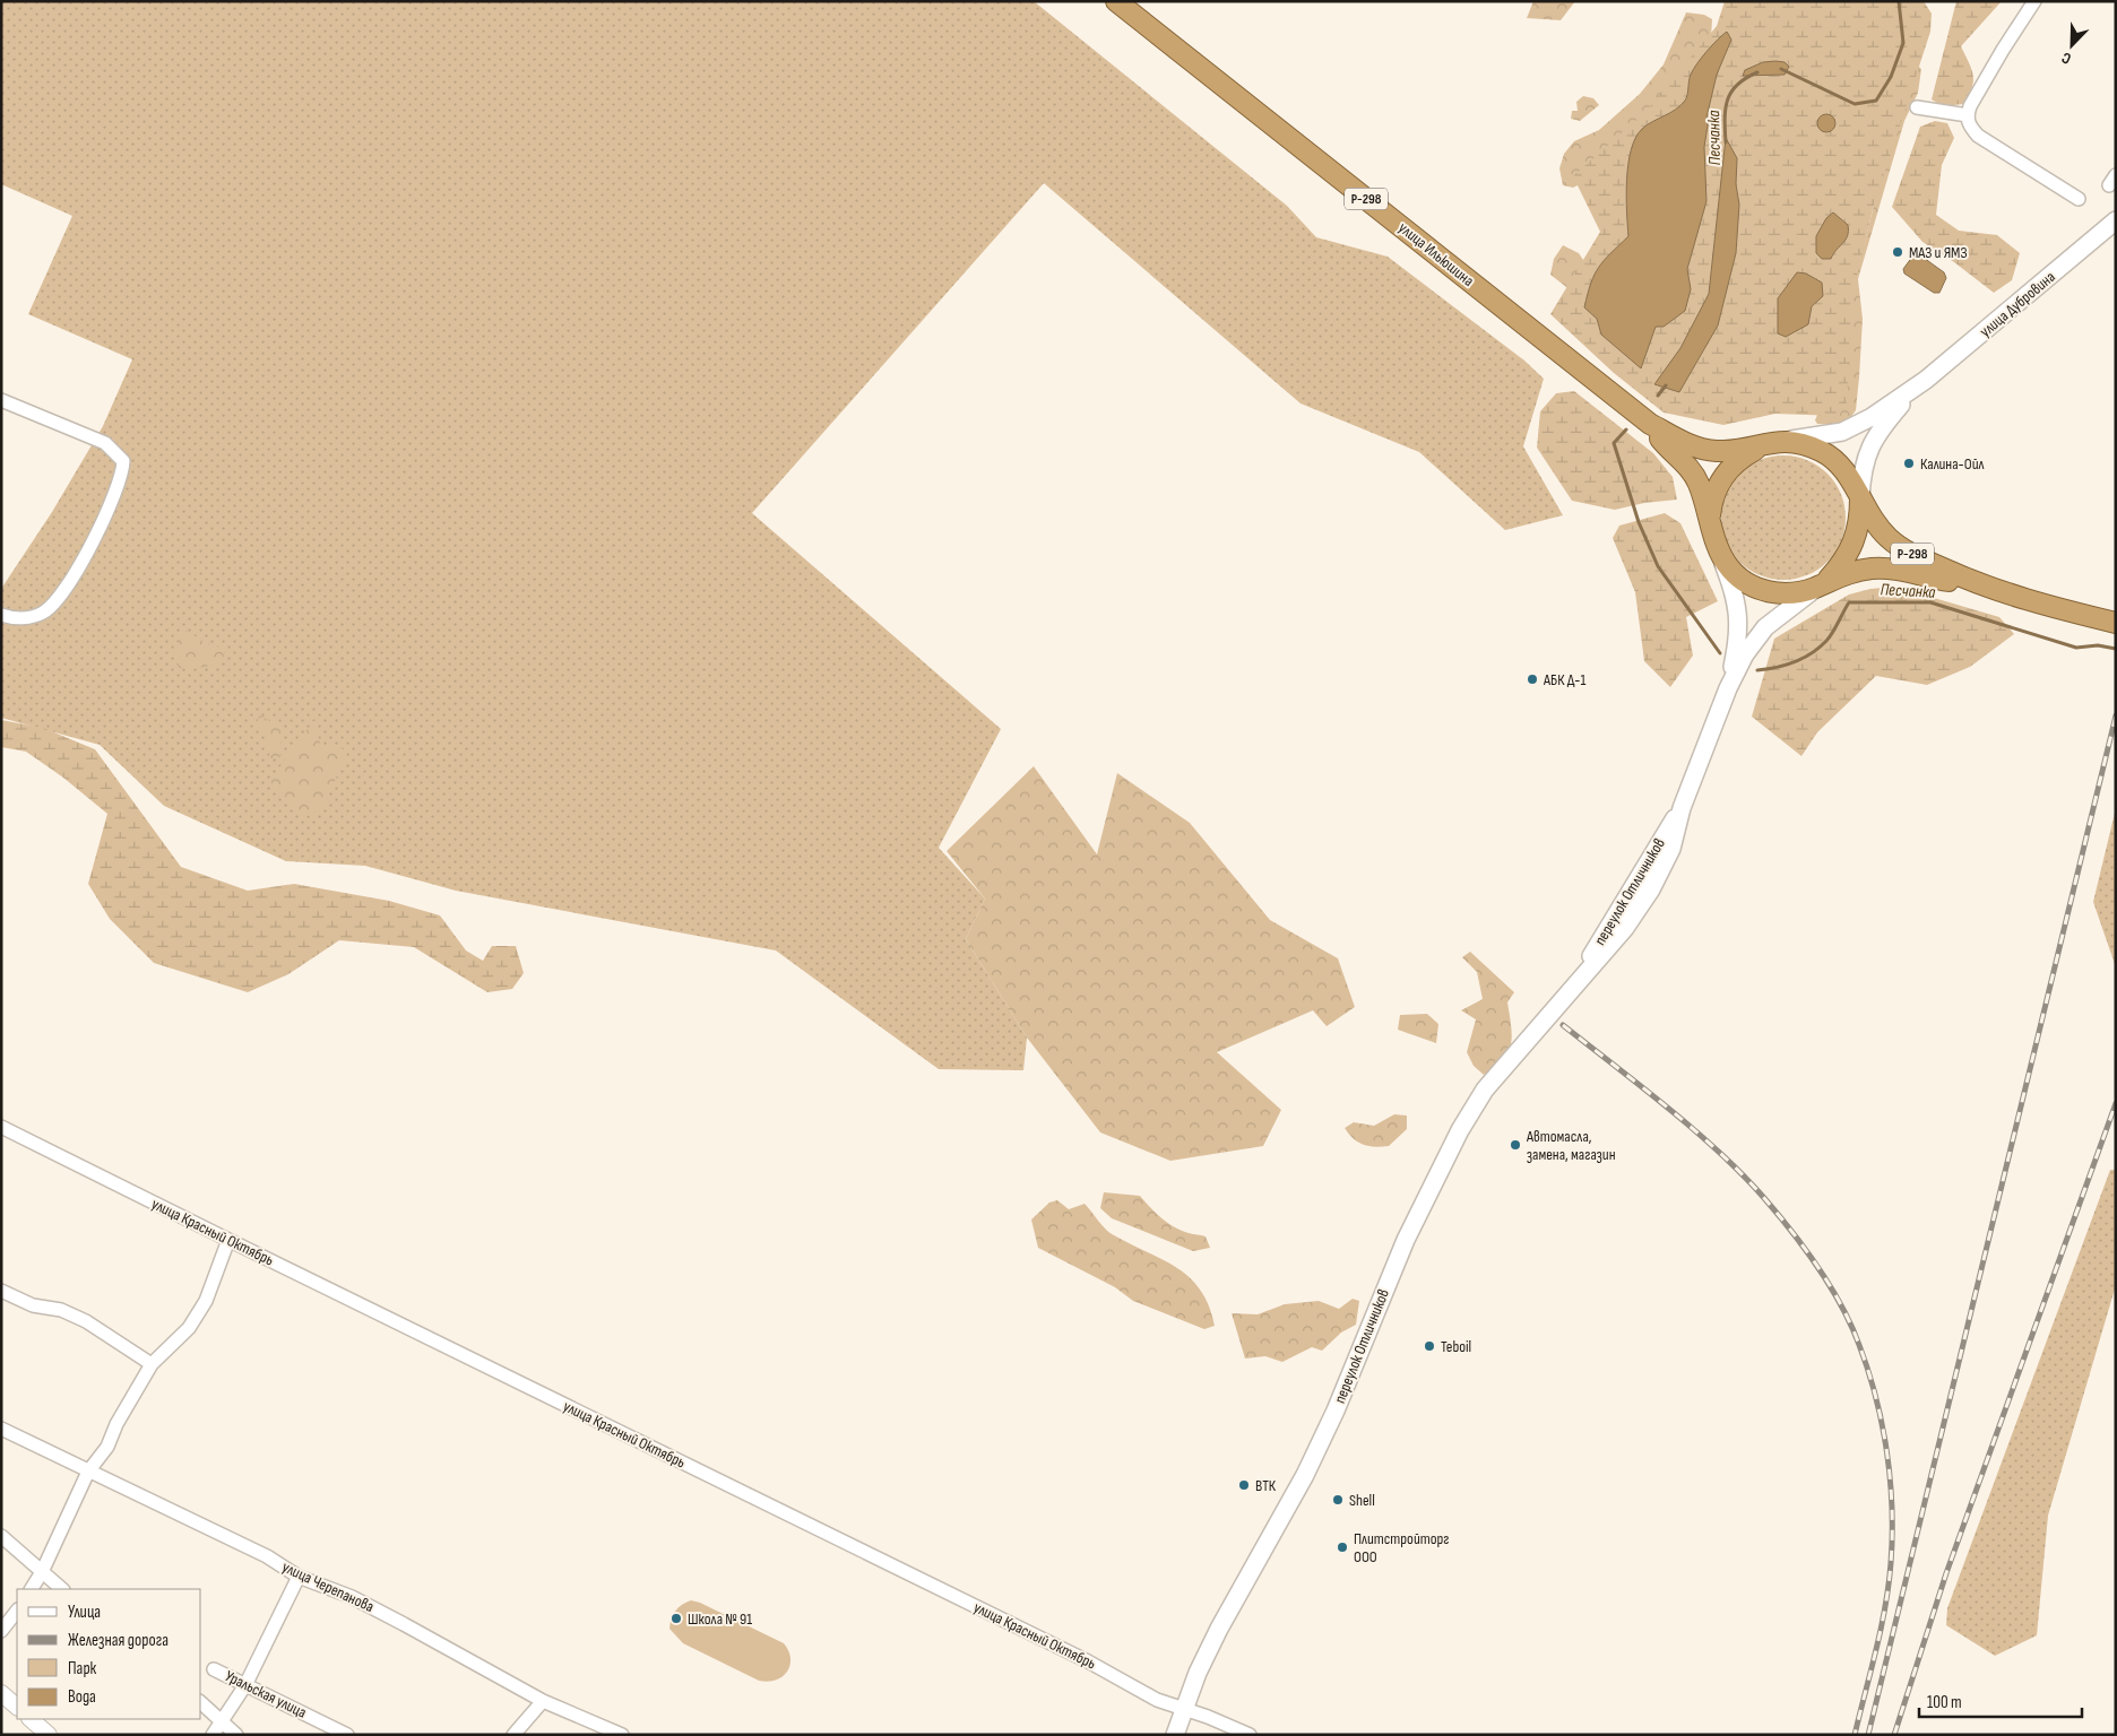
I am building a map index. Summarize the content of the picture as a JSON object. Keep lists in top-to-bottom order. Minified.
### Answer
{"streets":{"highway":["Р-298","улица Ильюшина"],"main road":["улица Дубровина","переулок Отличников"],"street":["улица Красный Октябрь","улица Черепанова","Уральская улица"]},"crossings":[["Р-298","улица Ильюшина"],["переулок Отличников","улица Красный Октябрь"]],"water":["Песчанка"],"places":["МАЗ и ЯМЗ","Калина-Ойл","АБК Д-1","Автомасла, замена, магазин","Teboil","ВТК","Shell","Плитстройторг ООО","Школа № 91"],"legend":["Улица","Железная дорога","Парк","Вода"],"scale_bar":"100 m","north":"bottom left"}
